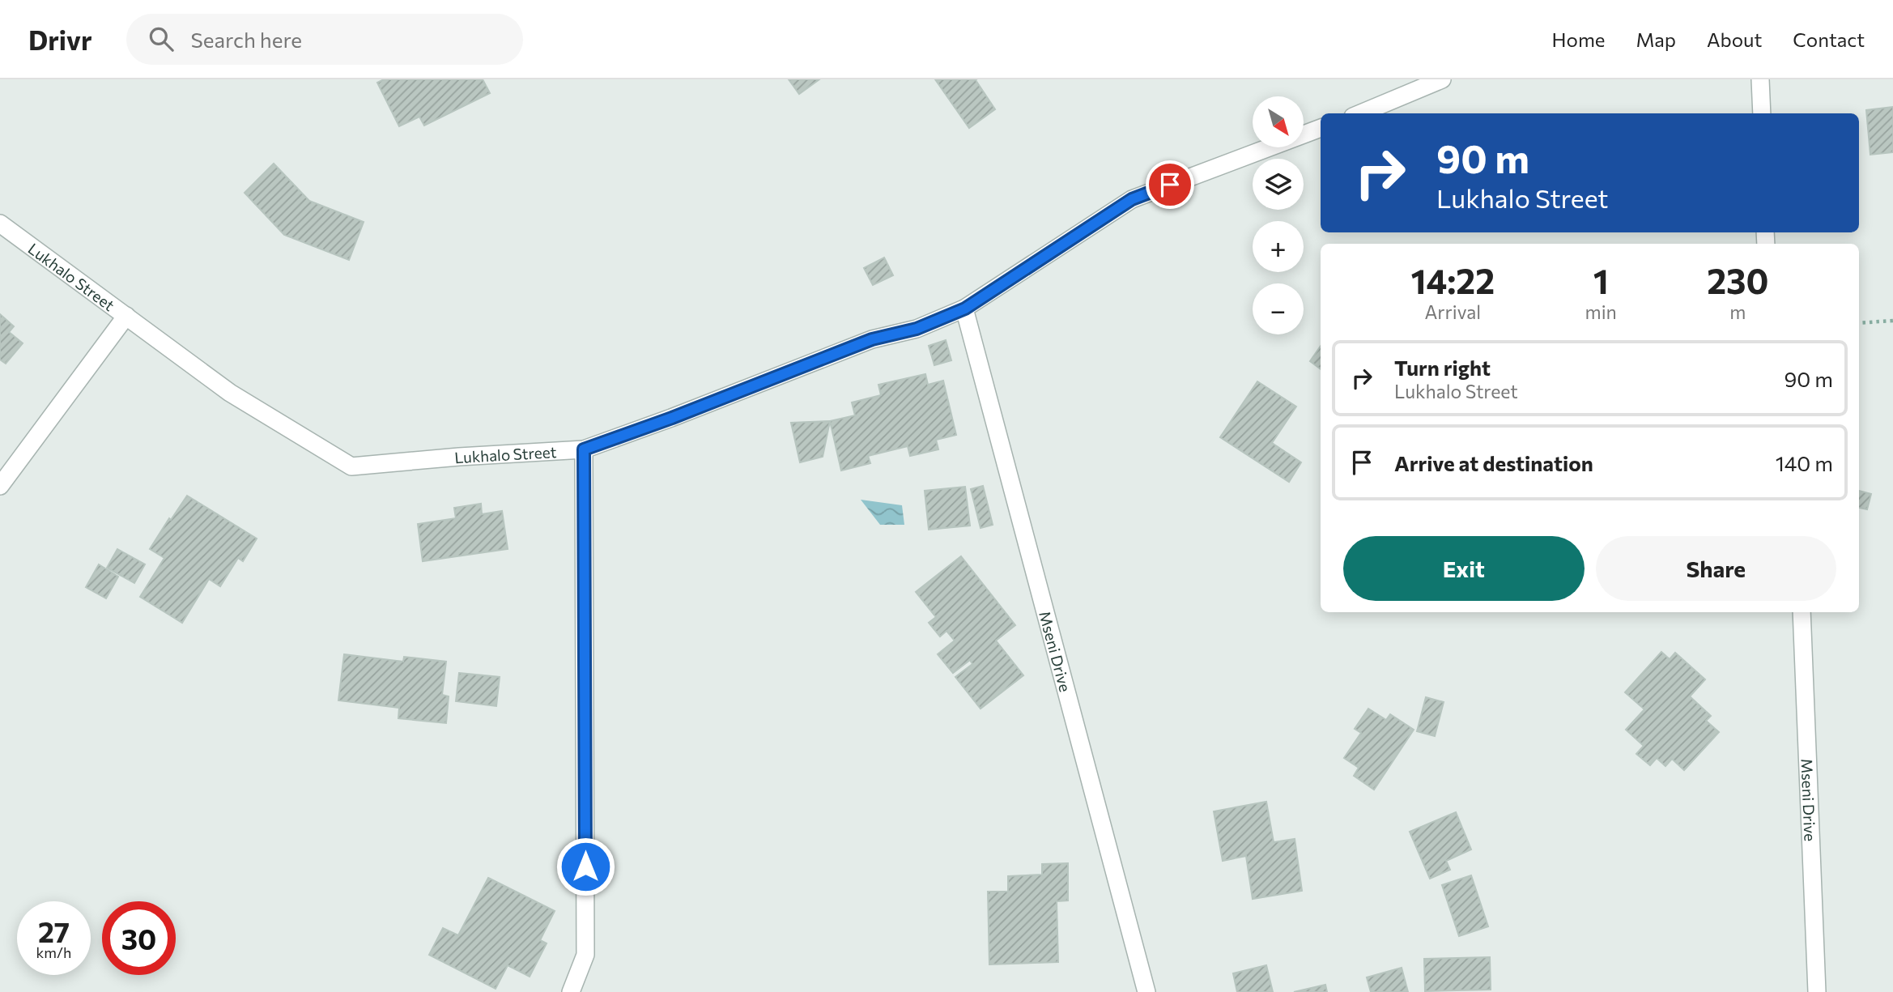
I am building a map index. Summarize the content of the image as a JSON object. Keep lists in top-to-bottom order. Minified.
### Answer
{"streets":{"street":["Lukhalo Street","Mseni Drive"]},"crossings":[["Lukhalo Street","Mseni Drive"]],"north":"bottom right","page":{"header":"Drivr","search":"Search here","nav":["Home","Map","About","Contact"],"map_buttons":["+","−"],"turn":["90 m","Lukhalo Street"],"eta":["14:22","Arrival","1","min","230","m"],"list":[{"name":"Turn right","note":"Lukhalo Street","value":"90 m"},{"name":"Arrive at destination","value":"140 m"}],"buttons":["Exit","Share"],"speed":"27 km/h","limit":"30"}}
